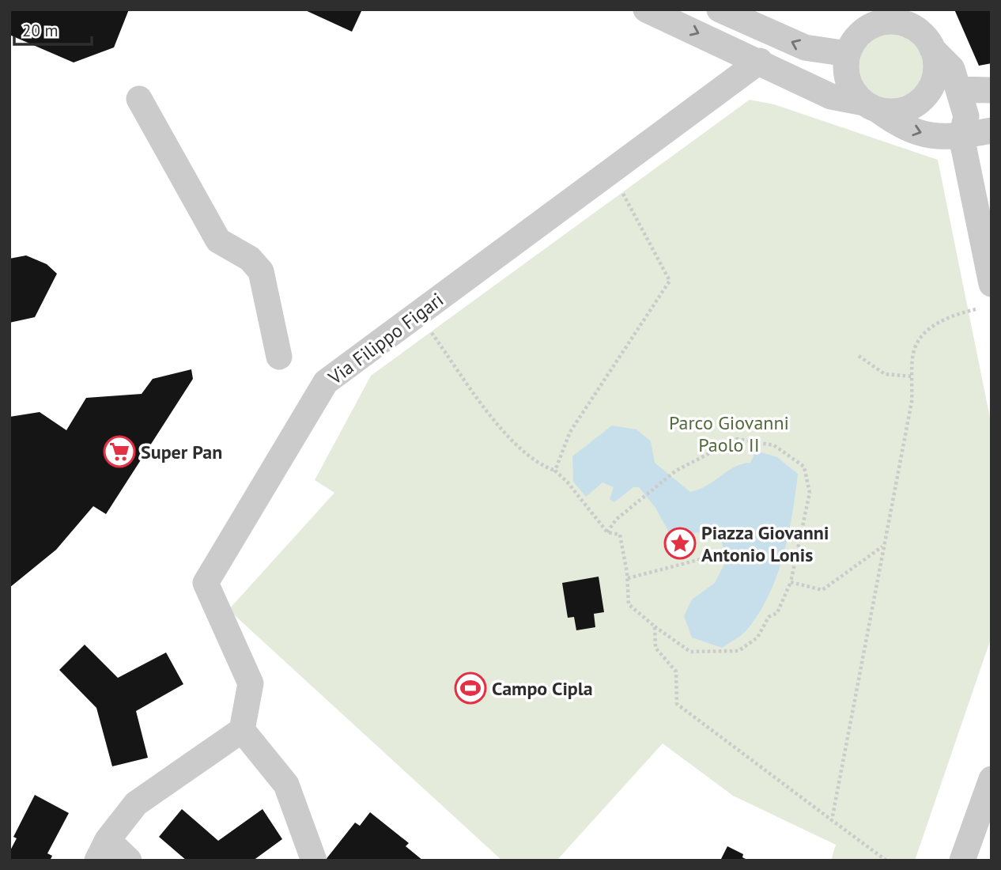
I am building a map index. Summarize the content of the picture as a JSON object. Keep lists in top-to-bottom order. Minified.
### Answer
{"streets":{"street":["Via Filippo Figari"]},"parks":["Parco Giovanni Paolo II"],"places":{"supermarket":["Super Pan"],"place":["Piazza Giovanni Antonio Lonis"],"sports":["Campo Cipla"]},"scale_bar":"20 m"}
